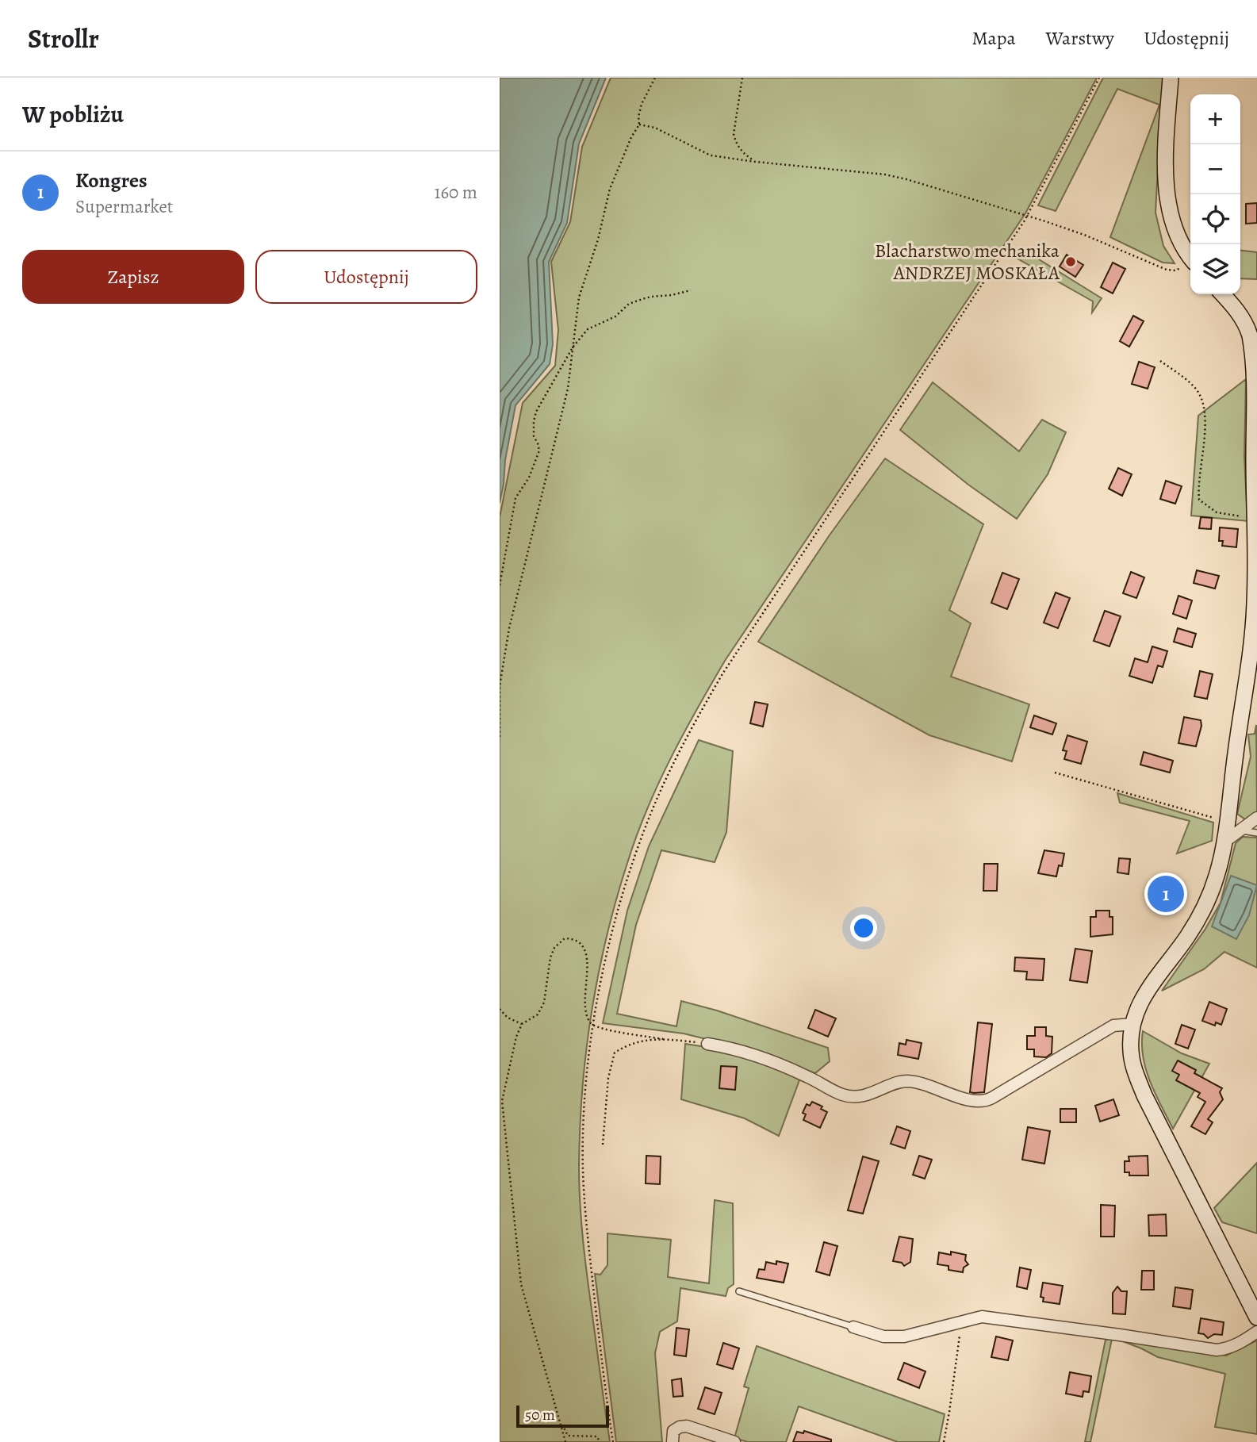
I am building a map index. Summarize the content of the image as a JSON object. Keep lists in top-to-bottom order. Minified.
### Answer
{"places":["Blacharstwo mechanika ANDRZEJ MOSKAŁA"],"scale_bar":"50 m","page":{"header":"Strollr","nav":["Mapa","Warstwy","Udostępnij"],"heading":"W pobliżu","map_buttons":["+","−"],"list":[{"mark":"1","name":"Kongres","note":"Supermarket","value":"160 m"}],"buttons":["Zapisz","Udostępnij"],"pins":"1","scale":"50 m"}}
